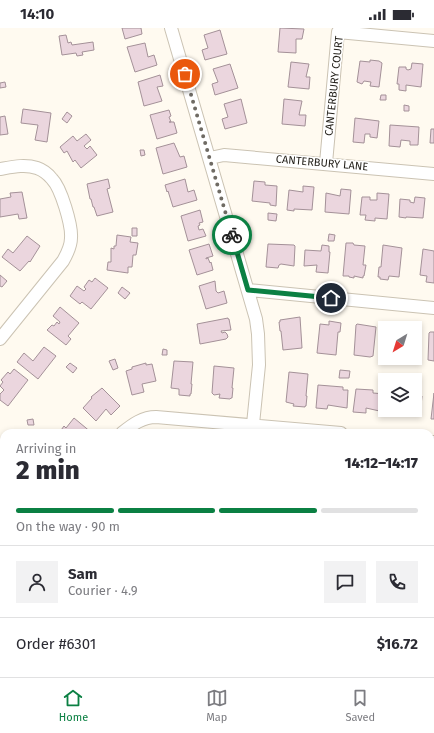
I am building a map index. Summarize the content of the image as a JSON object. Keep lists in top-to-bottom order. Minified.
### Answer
{"streets":{"street":["CANTERBURY COURT","CANTERBURY LANE"]},"crossings":[["CANTERBURY COURT","CANTERBURY LANE"]],"north":"bottom left","page":{"status":"14:10","heading":["2 min","Arriving in","14:12–14:17"],"panel":["Sam","Courier · 4.9","Order #6301","$16.72"],"bar":"On the way · 90 m","tabs":["Home","Map","Saved"]}}
